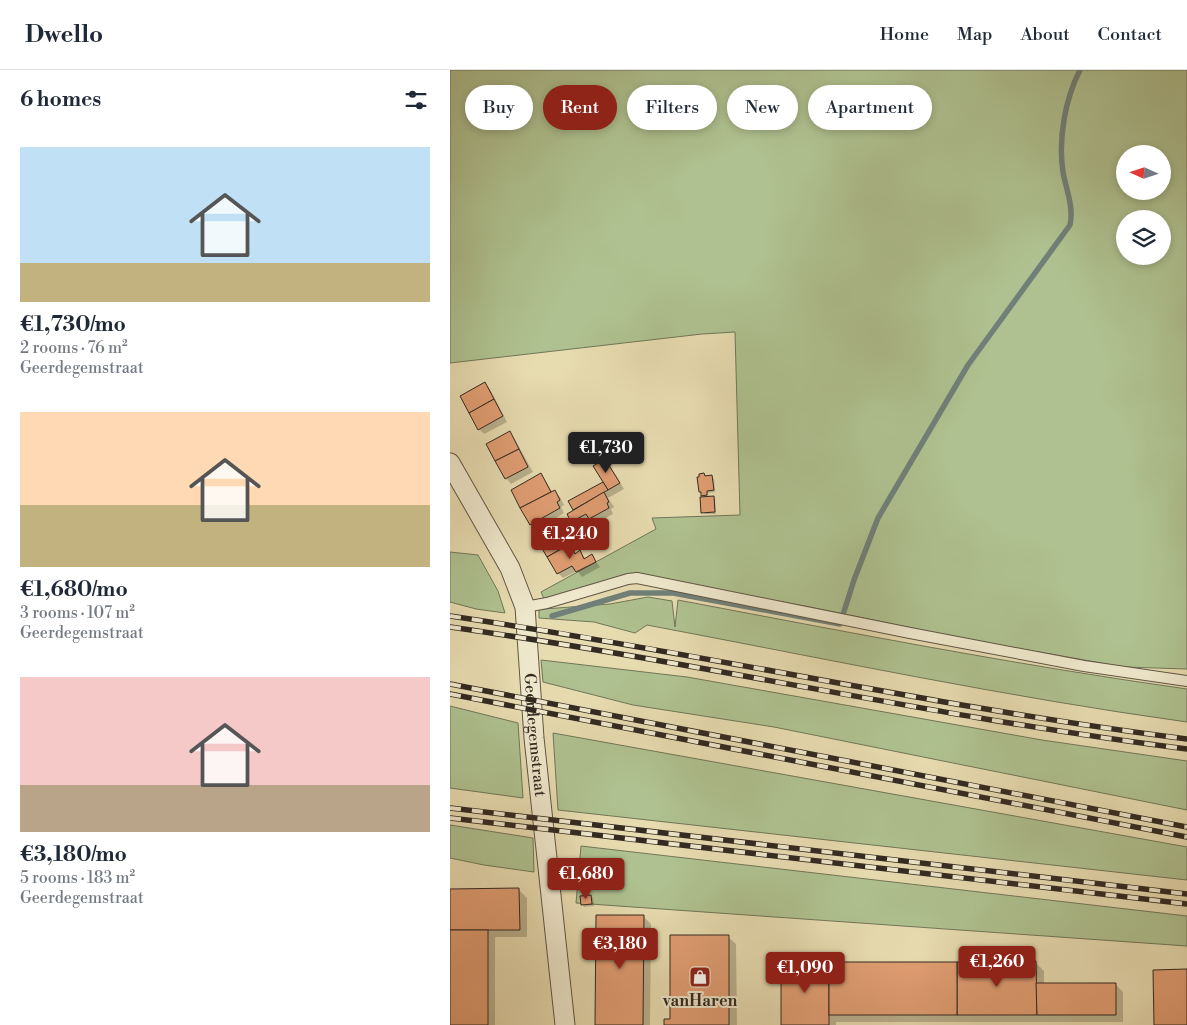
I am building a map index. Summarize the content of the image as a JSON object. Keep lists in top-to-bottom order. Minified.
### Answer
{"streets":{"street":["Geerdegemstraat"]},"places":{"shop":["vanHaren"]},"north":"left","page":{"header":"Dwello","nav":["Home","Map","About","Contact"],"heading":"6 homes","chip":["Buy","Rent","Filters","New","Apartment"],"list":[{"name":"€1,730/mo","note":"2 rooms · 76 m² · Geerdegemstraat"},{"name":"€1,680/mo","note":"3 rooms · 107 m² · Geerdegemstraat"},{"name":"€3,180/mo","note":"5 rooms · 183 m² · Geerdegemstraat"}],"price":["€1,730","€1,240","€1,680","€3,180","€1,260","€1,090"]}}
